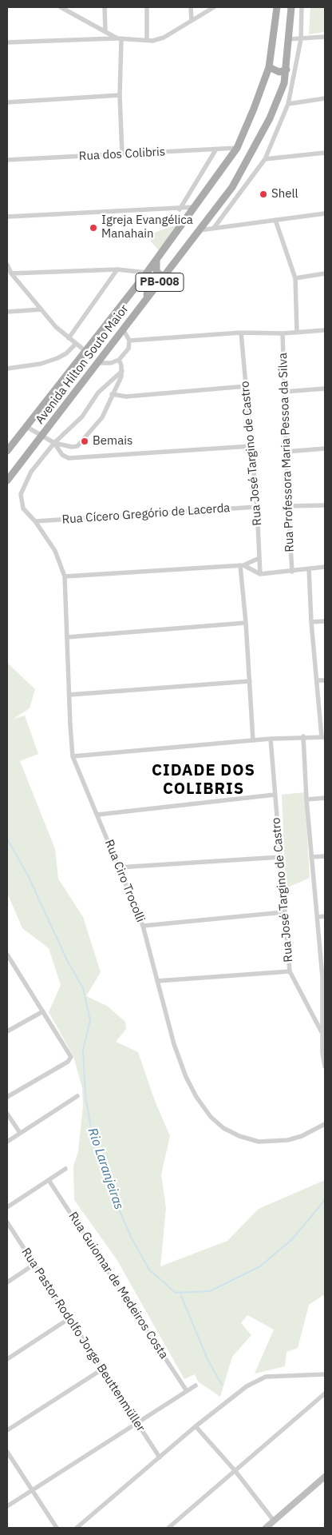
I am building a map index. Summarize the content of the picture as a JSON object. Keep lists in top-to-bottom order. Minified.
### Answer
{"streets":{"main road":["PB-008","Avenida Hilton Souto Maior"],"street":["Rua dos Colibris","Rua Professora Maria Pessoa da Silva","Rua José Targino de Castro","Rua Cícero Gregório de Lacerda","Rua Ciro Trocolli","Rua Guiomar de Medeiros Costa","Rua Pastor Rodolfo Jorge Beuttenmüller"]},"crossings":[["Rua dos Colibris","Avenida Hilton Souto Maior"],["Rua José Targino de Castro","Rua Cícero Gregório de Lacerda"],["Rua Cícero Gregório de Lacerda","Rua Ciro Trocolli"]],"districts":["CIDADE DOS COLIBRIS"],"water":["Rio Laranjeiras"],"places":["Shell","Igreja Evangélica Manahain","Bemais"]}
